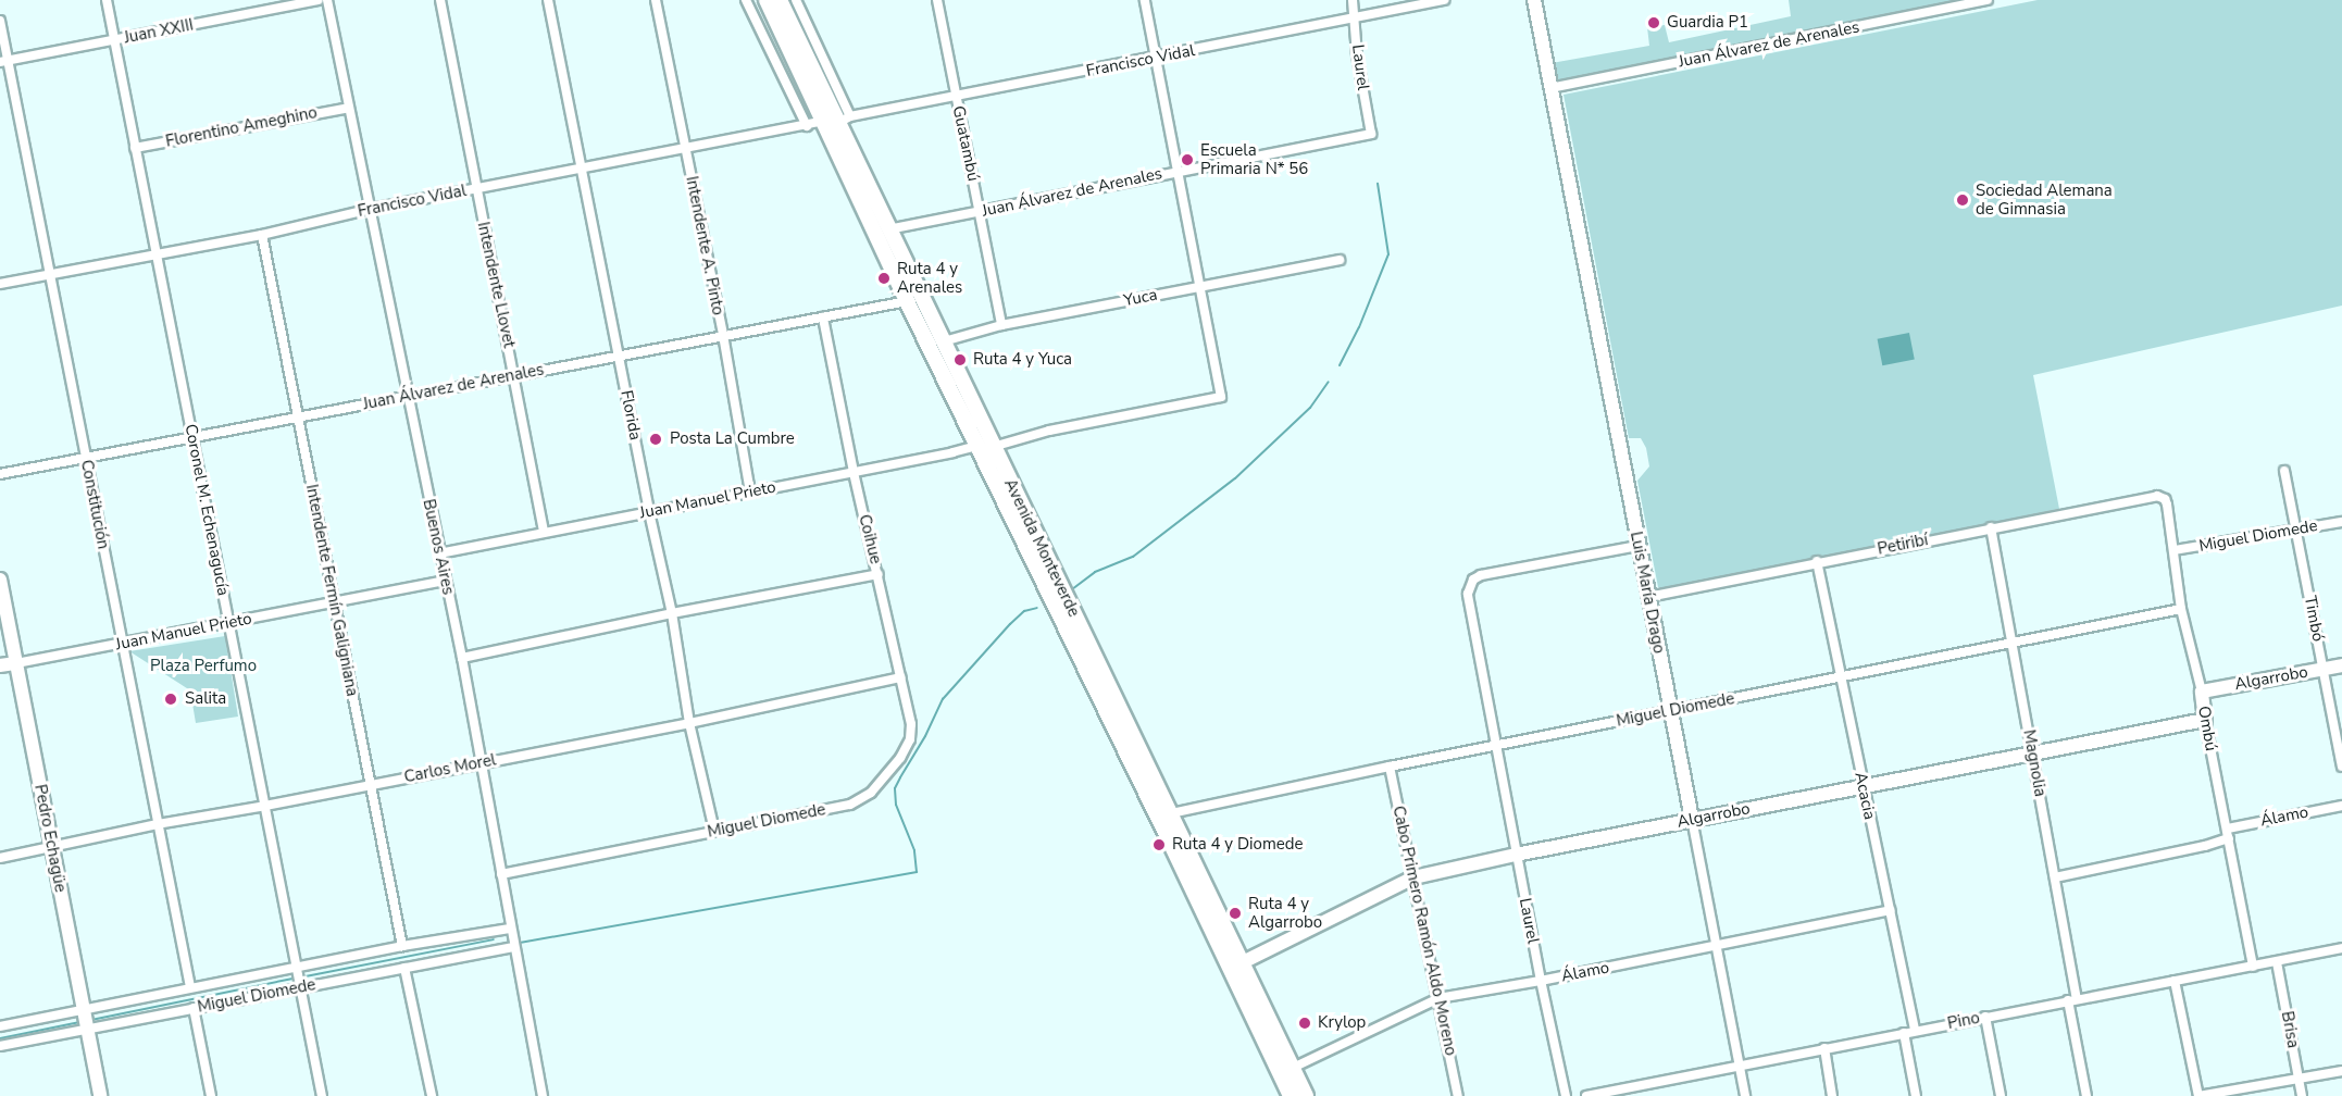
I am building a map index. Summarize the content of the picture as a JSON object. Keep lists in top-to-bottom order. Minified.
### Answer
{"streets":{"main road":["Avenida Monteverde"],"street":["Juan XXIII","Juan Álvarez de Arenales","Francisco Vidal","Laurel","Florentino Ameghino","Guatambú","Intendente A. Pinto","Intendente Llovet","Yuca","Florida","Juan Manuel Prieto","Constitución","Coronel M. Echenagucía","Miguel Diomede","Coihue","Petiribí","Buenos Aires","Intendente Fermín Galigniana","Luis María Drago","Timbó","Algarrobo","Ombú","Magnolia","Carlos Morel","Acacia","Álamo","Pedro Echagüe","Cabo Primero Ramón Aldo Moreno","Pino","Brisa"]},"crossings":[["Juan XXIII","Constitución"],["Juan XXIII","Coronel M. Echenagucía"],["Juan Álvarez de Arenales","Laurel"],["Juan Álvarez de Arenales","Guatambú"],["Juan Álvarez de Arenales","Intendente A. Pinto"],["Juan Álvarez de Arenales","Intendente Llovet"],["Juan Álvarez de Arenales","Florida"],["Juan Álvarez de Arenales","Constitución"],["Juan Álvarez de Arenales","Coronel M. Echenagucía"],["Juan Álvarez de Arenales","Coihue"],["Juan Álvarez de Arenales","Buenos Aires"],["Juan Álvarez de Arenales","Avenida Monteverde"],["Juan Álvarez de Arenales","Intendente Fermín Galigniana"],["Juan Álvarez de Arenales","Luis María Drago"],["Francisco Vidal","Laurel"],["Francisco Vidal","Guatambú"],["Francisco Vidal","Intendente A. Pinto"],["Francisco Vidal","Intendente Llovet"],["Francisco Vidal","Florida"],["Francisco Vidal","Constitución"],["Francisco Vidal","Coronel M. Echenagucía"],["Francisco Vidal","Buenos Aires"],["Francisco Vidal","Avenida Monteverde"],["Francisco Vidal","Intendente Fermín Galigniana"],["Laurel","Miguel Diomede"],["Laurel","Luis María Drago"],["Laurel","Algarrobo"],["Laurel","Álamo"],["Florentino Ameghino","Coronel M. Echenagucía"],["Florentino Ameghino","Buenos Aires"],["Guatambú","Yuca"],["Intendente A. Pinto","Juan Manuel Prieto"],["Intendente Llovet","Juan Manuel Prieto"],["Yuca","Avenida Monteverde"],["Florida","Juan Manuel Prieto"],["Florida","Miguel Diomede"],["Florida","Carlos Morel"],["Juan Manuel Prieto","Constitución"],["Juan Manuel Prieto","Coronel M. Echenagucía"],["Juan Manuel Prieto","Coihue"],["Juan Manuel Prieto","Buenos Aires"],["Juan Manuel Prieto","Avenida Monteverde"],["Juan Manuel Prieto","Intendente Fermín Galigniana"],["Juan Manuel Prieto","Pedro Echagüe"],["Constitución","Miguel Diomede"],["Constitución","Carlos Morel"],["Coronel M. Echenagucía","Miguel Diomede"],["Coronel M. Echenagucía","Carlos Morel"],["Miguel Diomede","Coihue"],["Miguel Diomede","Buenos Aires"],["Miguel Diomede","Avenida Monteverde"],["Miguel Diomede","Intendente Fermín Galigniana"],["Miguel Diomede","Luis María Drago"],["Miguel Diomede","Timbó"],["Miguel Diomede","Ombú"],["Miguel Diomede","Magnolia"],["Miguel Diomede","Acacia"],["Miguel Diomede","Pedro Echagüe"],["Miguel Diomede","Cabo Primero Ramón Aldo Moreno"],["Coihue","Carlos Morel"],["Petiribí","Luis María Drago"],["Petiribí","Ombú"],["Petiribí","Magnolia"],["Petiribí","Acacia"],["Buenos Aires","Carlos Morel"],["Avenida Monteverde","Algarrobo"],["Avenida Monteverde","Álamo"],["Intendente Fermín Galigniana","Carlos Morel"],["Luis María Drago","Algarrobo"],["Luis María Drago","Álamo"],["Luis María Drago","Pino"],["Timbó","Algarrobo"],["Algarrobo","Ombú"],["Algarrobo","Magnolia"],["Algarrobo","Acacia"],["Algarrobo","Cabo Primero Ramón Aldo Moreno"],["Ombú","Álamo"],["Ombú","Pino"],["Magnolia","Álamo"],["Magnolia","Pino"],["Carlos Morel","Pedro Echagüe"],["Acacia","Álamo"],["Acacia","Pino"],["Álamo","Cabo Primero Ramón Aldo Moreno"],["Pino","Brisa"]],"parks":["Plaza Perfumo"],"places":["Guardia P1","Escuela Primaria N* 56","Sociedad Alemana de Gimnasia","Ruta 4 y Arenales","Ruta 4 y Yuca","Posta La Cumbre","Salita","Ruta 4 y Diomede","Ruta 4 y Algarrobo","Krylop"]}
